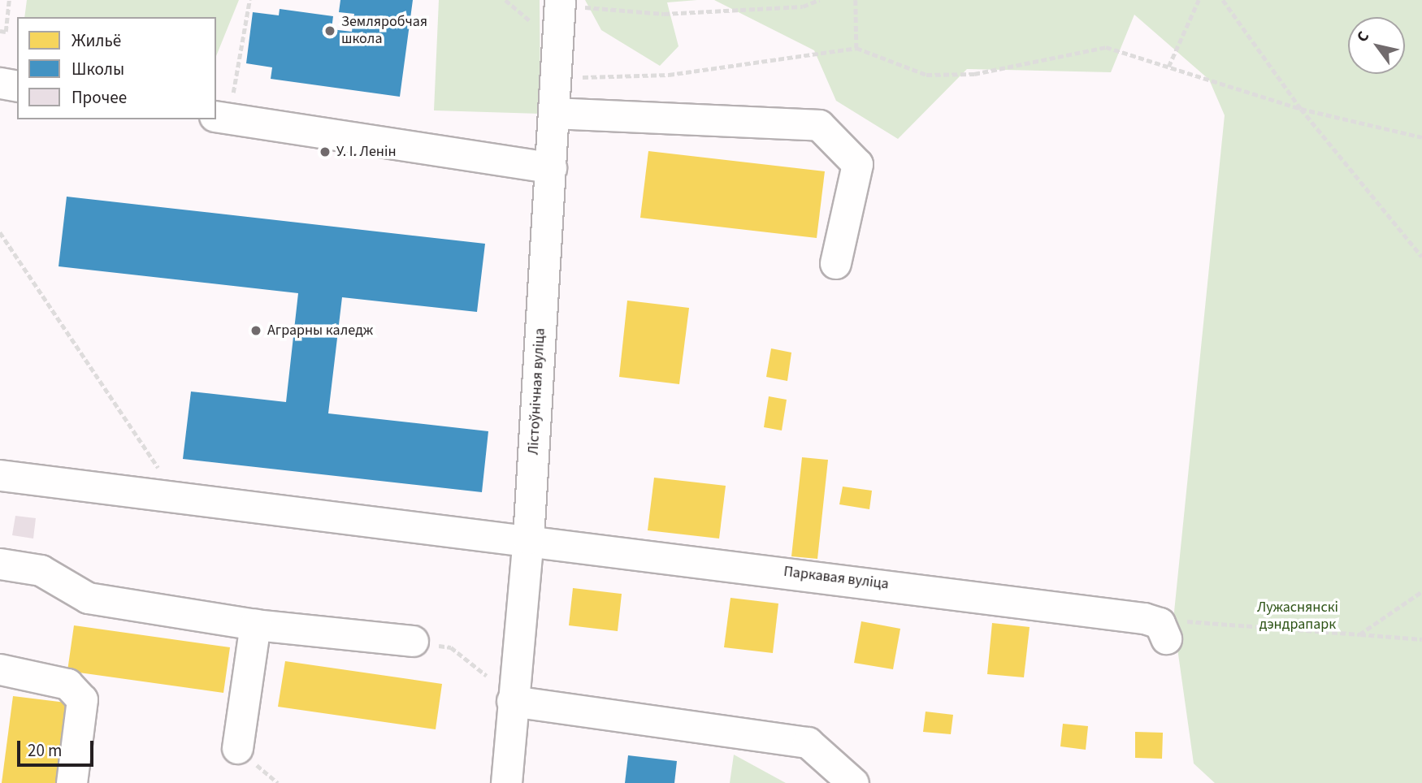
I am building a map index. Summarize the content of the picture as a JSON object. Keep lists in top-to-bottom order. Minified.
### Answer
{"streets":{"street":["Лістоўнічная вуліца","Паркавая вуліца"]},"crossings":[["Лістоўнічная вуліца","Паркавая вуліца"]],"parks":["Лужаснянскі дэндрапарк"],"places":["Земляробчая школа","У. І. Ленін","Аграрны каледж"],"legend":["Жильё","Школы","Прочее"],"scale_bar":"20 m","north":"top left"}
